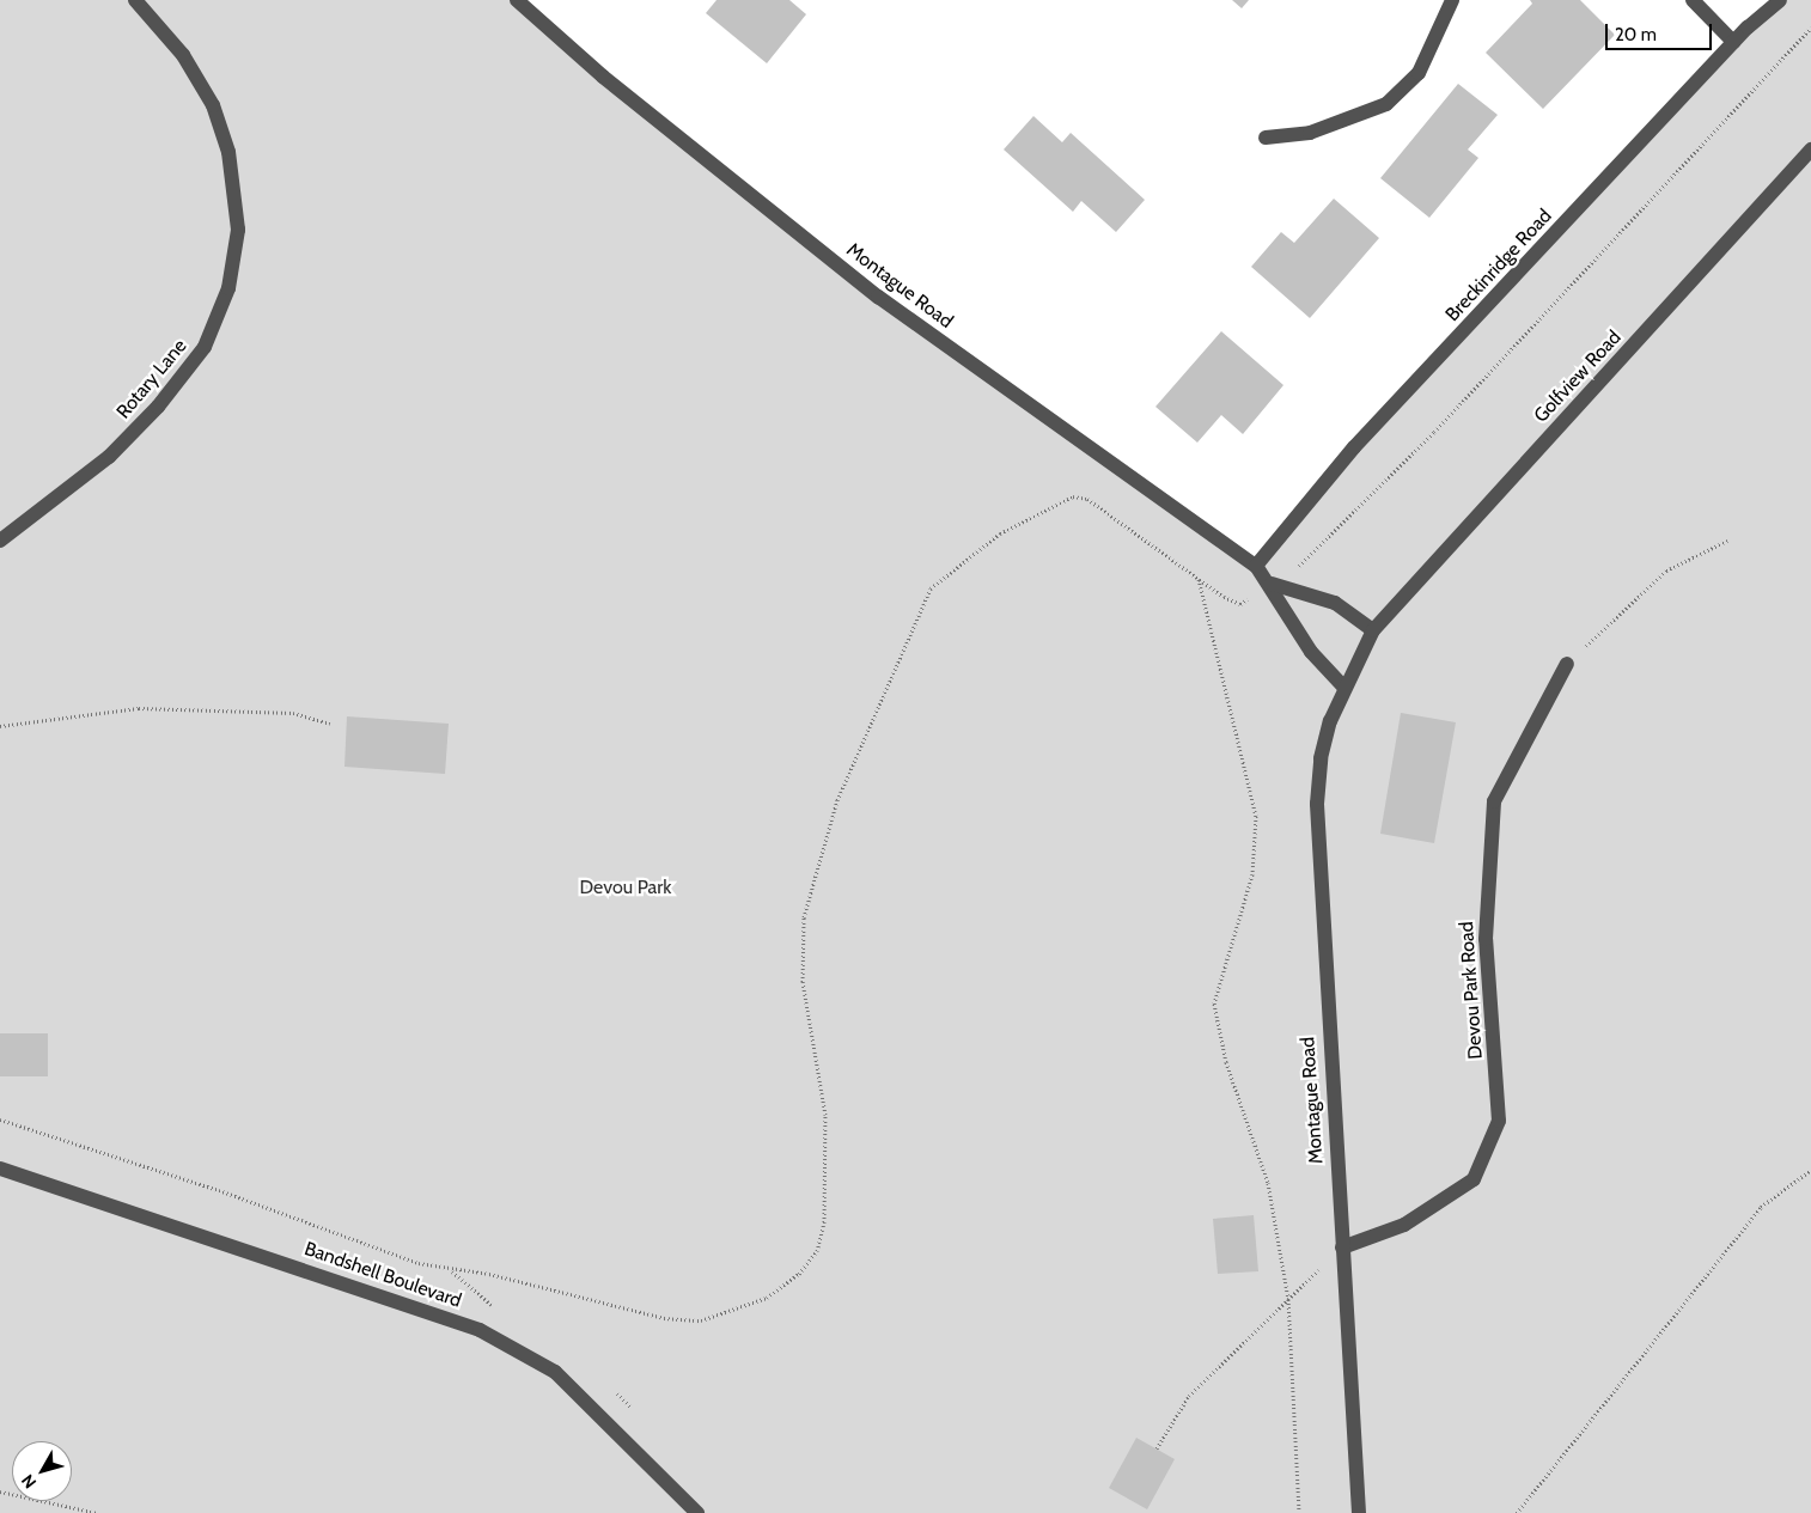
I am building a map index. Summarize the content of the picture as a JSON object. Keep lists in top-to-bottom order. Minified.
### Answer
{"streets":{"street":["Breckinridge Road","Montague Road","Golfview Road","Rotary Lane","Devou Park Road","Bandshell Boulevard"]},"crossings":[["Breckinridge Road","Montague Road"],["Montague Road","Golfview Road"],["Montague Road","Devou Park Road"]],"parks":["Devou Park"],"scale_bar":"20 m","north":"bottom left"}
